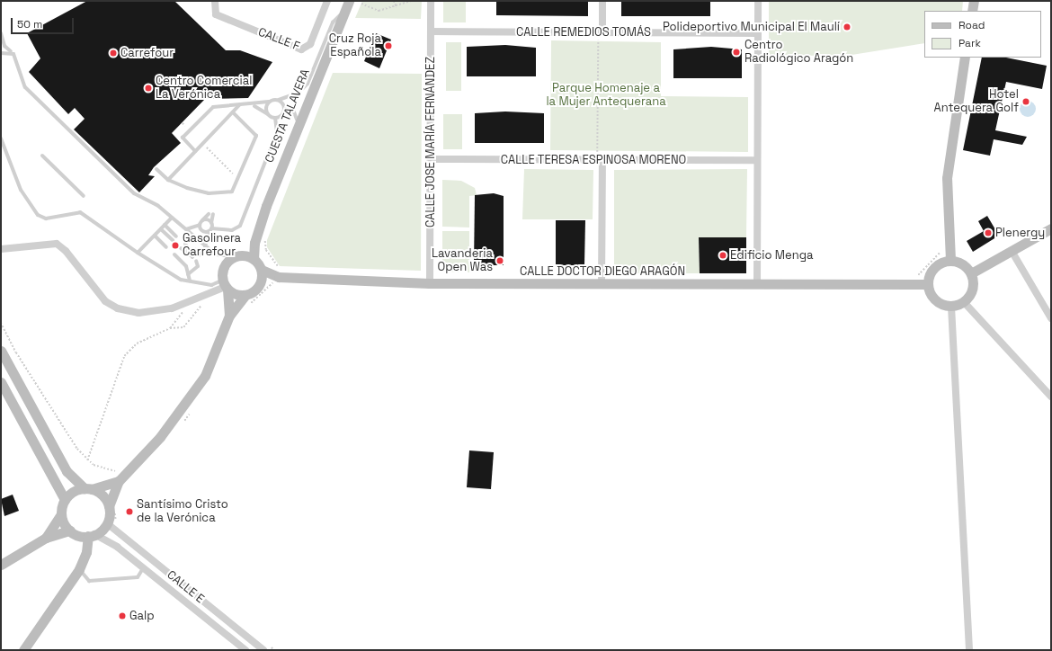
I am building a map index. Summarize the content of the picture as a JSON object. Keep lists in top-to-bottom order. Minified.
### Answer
{"streets":{"street":["CALLE REMEDIOS TOMÁS","CALLE F","CUESTA TALAVERA","CALLE JOSE MARÍA FERNÁNDEZ","CALLE TERESA ESPINOSA MORENO","CALLE DOCTOR DIEGO ARAGÓN","CALLE E"]},"crossings":[["CALLE REMEDIOS TOMÁS","CALLE JOSE MARÍA FERNÁNDEZ"],["CUESTA TALAVERA","CALLE DOCTOR DIEGO ARAGÓN"],["CALLE JOSE MARÍA FERNÁNDEZ","CALLE TERESA ESPINOSA MORENO"],["CALLE JOSE MARÍA FERNÁNDEZ","CALLE DOCTOR DIEGO ARAGÓN"]],"parks":["Parque Homenaje a la Mujer Antequerana"],"places":["Polideportivo Municipal El Maulí","Cruz Roja Española","Centro Radiológico Aragón","Carrefour","Centro Comercial La Verónica","Hotel Antequera Golf","Plenergy","Gasolinera Carrefour","Edificio Menga","Lavanderia Open Was","Santísimo Cristo de la Verónica","Galp"],"legend":["Road","Park"],"scale_bar":"50 m"}
